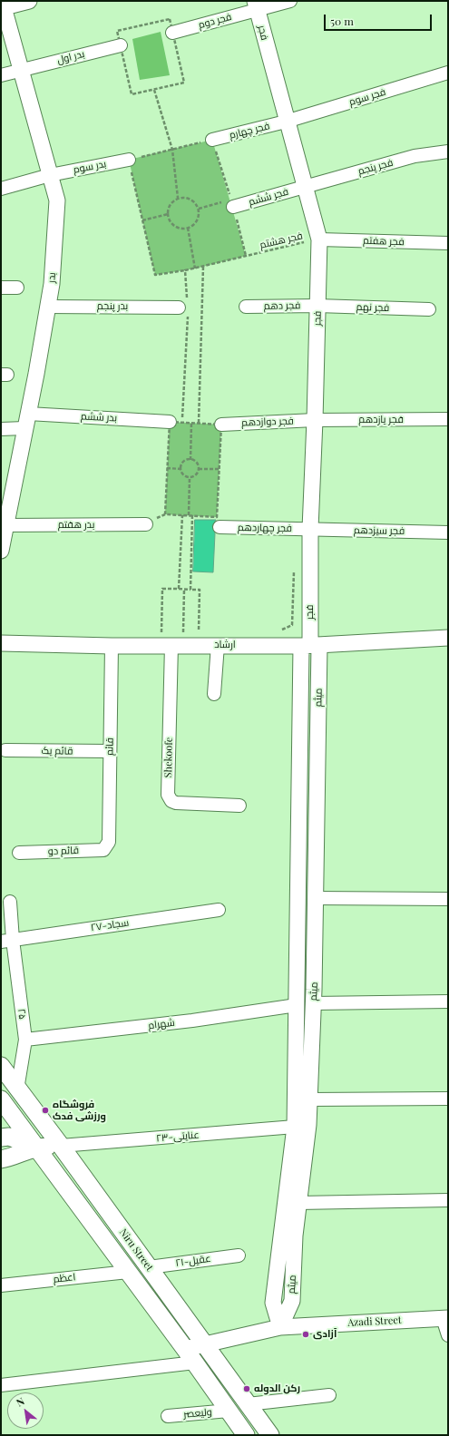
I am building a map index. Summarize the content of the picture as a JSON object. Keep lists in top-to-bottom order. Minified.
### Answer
{"streets":{"main road":["Niru Street"],"street":["فجر دوم","فجر","بدر اول","فجر سوم","فجر چهارم","بدر سوم","فجر پنجم","فجر ششم","فجر هفتم","بدر","فجر دهم","بدر پنجم","فجر نهم","بدر ششم","فجر یازدهم","فجر دوازدهم","بدر هفتم","فجر چهاردهم","فجر سیزدهم","ارشاد","میثم","قائم","قائم یک","Shekoofe","قائم دو","۲۷-سجاد","۲۵","شهرام","۲۳-عنایتی","۲۱-عقیل","اعظم","Azadi Street","ولیعصر"],"path":["فجر هشتم"]},"crossings":[["فجر دوم","فجر"],["فجر","فجر سوم"],["فجر","فجر چهارم"],["فجر","فجر پنجم"],["فجر","فجر ششم"],["فجر","فجر هشتم"],["فجر","فجر هفتم"],["فجر","فجر دهم"],["فجر","فجر نهم"],["فجر","فجر یازدهم"],["فجر","فجر دوازدهم"],["فجر","فجر چهاردهم"],["فجر","فجر سیزدهم"],["فجر","ارشاد"],["فجر","میثم"],["بدر اول","بدر"],["فجر سوم","فجر چهارم"],["بدر سوم","بدر"],["فجر پنجم","فجر ششم"],["فجر هشتم","فجر هفتم"],["بدر","بدر پنجم"],["بدر","بدر ششم"],["بدر","بدر هفتم"],["فجر دهم","فجر نهم"],["فجر یازدهم","فجر دوازدهم"],["فجر چهاردهم","فجر سیزدهم"],["ارشاد","میثم"],["ارشاد","قائم"],["ارشاد","Shekoofe"],["میثم","شهرام"],["میثم","۲۳-عنایتی"],["میثم","Azadi Street"],["قائم","قائم یک"],["قائم","قائم دو"],["۲۷-سجاد","۲۵"],["۲۵","شهرام"],["۲۵","Niru Street"],["۲۳-عنایتی","Niru Street"],["Niru Street","۲۱-عقیل"],["Niru Street","اعظم"],["Niru Street","Azadi Street"],["Niru Street","ولیعصر"]],"places":["فروشگاه ورزشی فدک","آزادی","رکن الدوله"],"scale_bar":"50 m","north":"top left"}
